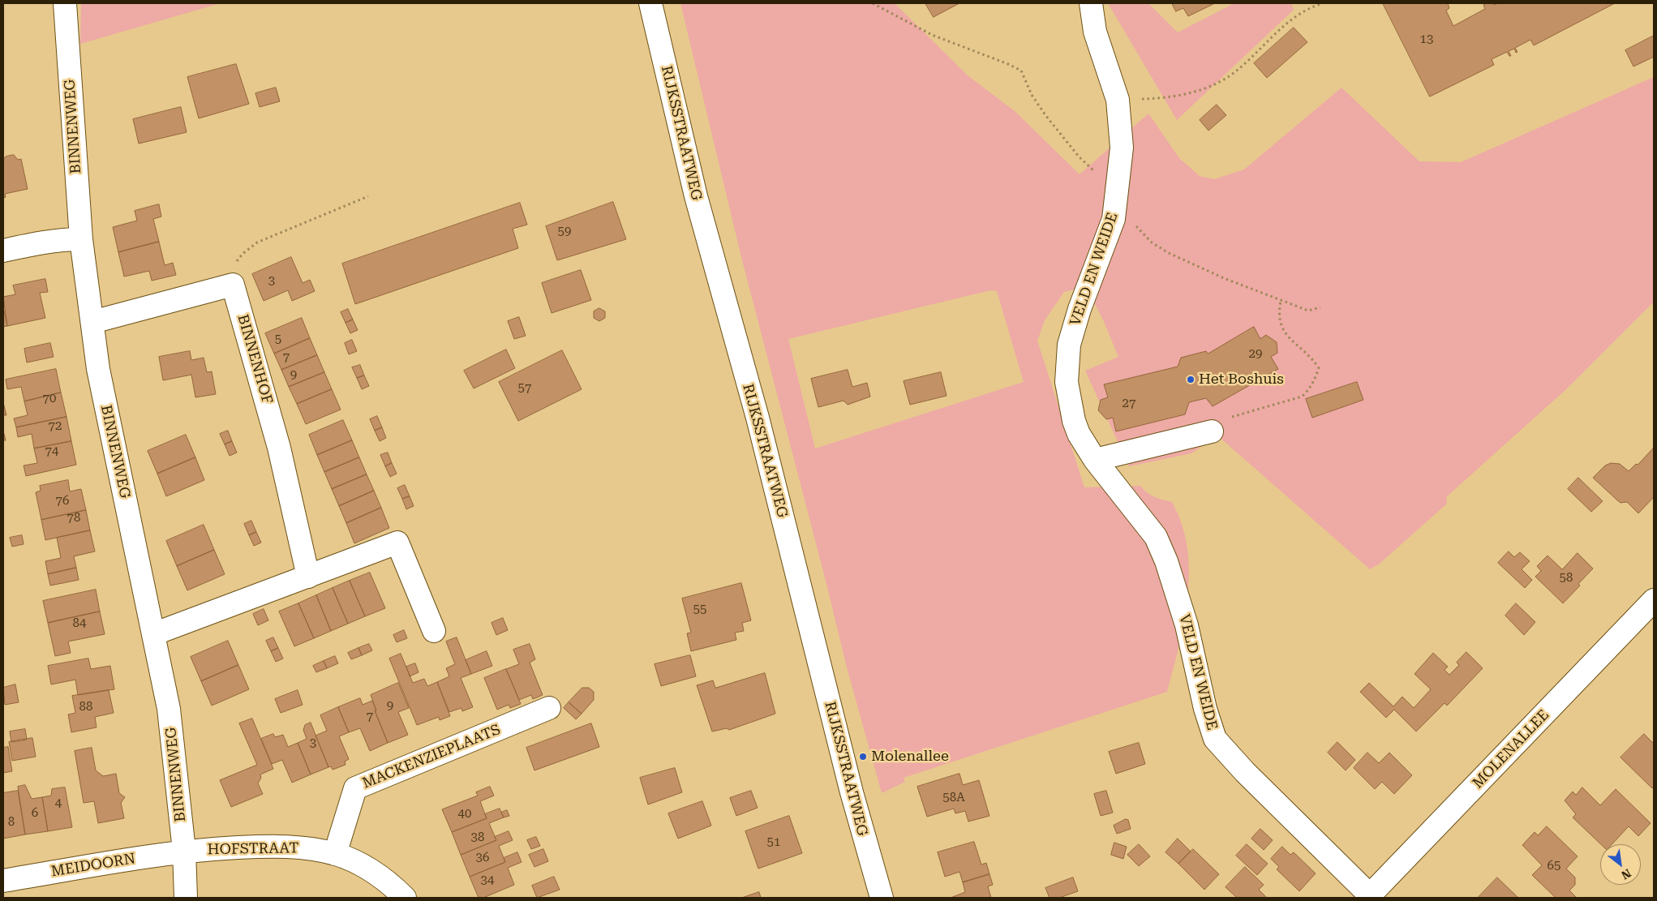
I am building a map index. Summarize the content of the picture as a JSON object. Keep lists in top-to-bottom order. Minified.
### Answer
{"streets":{"street":["BINNENWEG","RIJKSSTRAATWEG","VELD EN WEIDE","BINNENHOF","MOLENALLEE","MACKENZIEPLAATS","HOFSTRAAT","MEIDOORN"]},"crossings":[["BINNENWEG","HOFSTRAAT"],["BINNENWEG","MEIDOORN"],["VELD EN WEIDE","MOLENALLEE"],["MACKENZIEPLAATS","HOFSTRAAT"],["HOFSTRAAT","MEIDOORN"]],"places":["Het Boshuis","Molenallee"],"house_numbers":["13","59","3","5","29","7","9","57","70","27","72","74","76","78","58","55","84","9","88","7","3","58A","4","6","40","8","38","51","36","65","34"],"north":"bottom right"}
